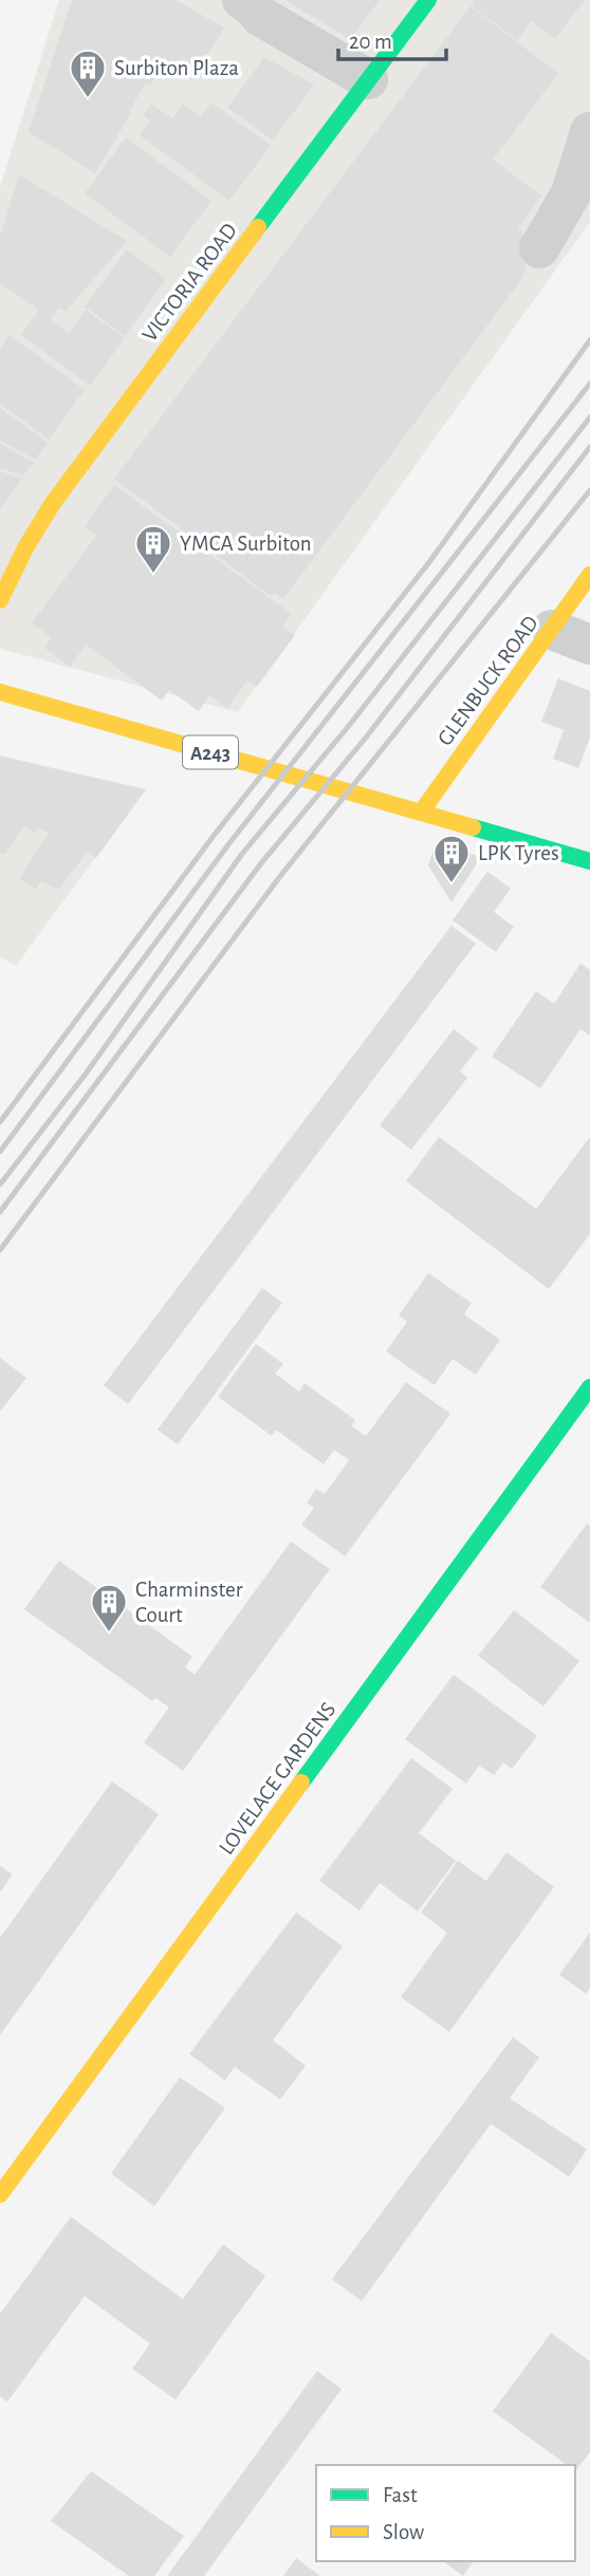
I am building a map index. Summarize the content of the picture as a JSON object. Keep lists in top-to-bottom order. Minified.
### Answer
{"streets":{"main road":["VICTORIA ROAD","GLENBUCK ROAD","A243","LOVELACE GARDENS"]},"crossings":[["GLENBUCK ROAD","A243"]],"places":{"building":["Surbiton Plaza","YMCA Surbiton","LPK Tyres","Charminster Court"]},"legend":["Fast","Slow"],"scale_bar":"20 m"}
